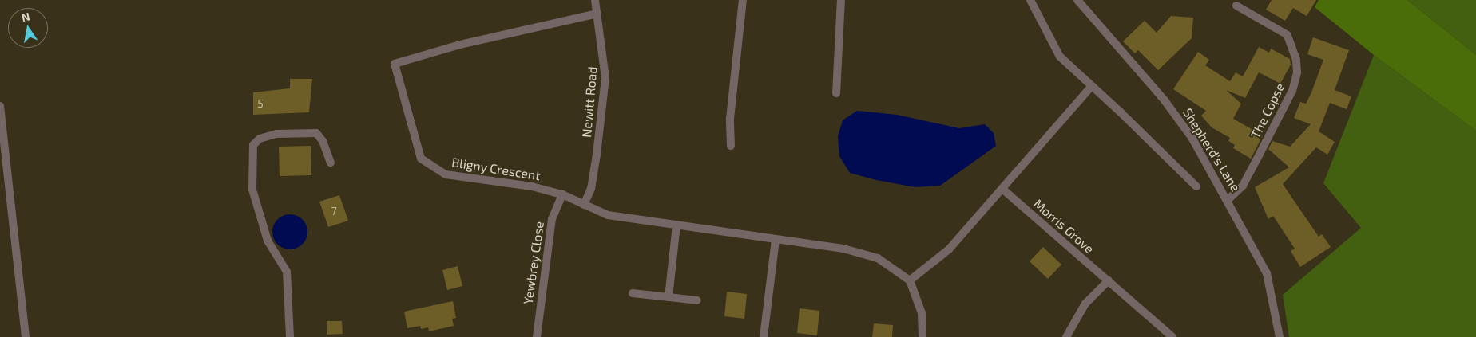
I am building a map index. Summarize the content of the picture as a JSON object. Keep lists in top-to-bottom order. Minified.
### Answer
{"streets":{"street":["Newitt Road","The Copse","Shepherd's Lane","Bligny Crescent","Morris Grove","Yewbrey Close"]},"crossings":[["Newitt Road","Bligny Crescent"],["The Copse","Shepherd's Lane"],["Bligny Crescent","Yewbrey Close"]],"house_numbers":["5","7"],"north":"top"}
